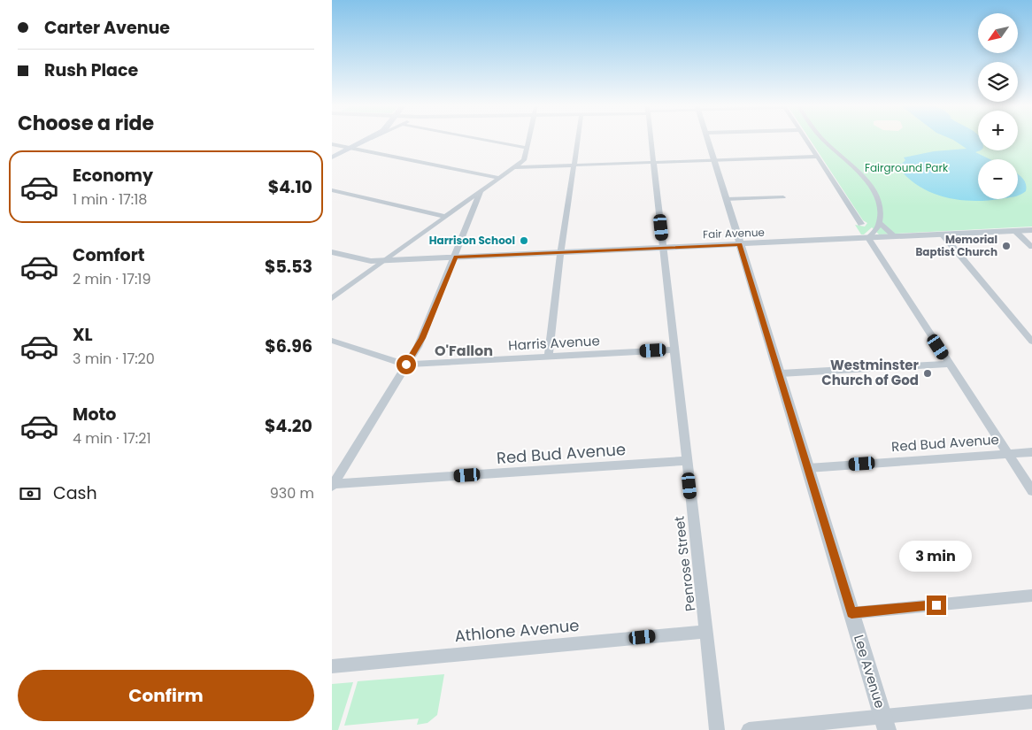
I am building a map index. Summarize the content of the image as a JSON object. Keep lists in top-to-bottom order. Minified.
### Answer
{"streets":{"street":["Fair Avenue","Harris Avenue","Red Bud Avenue","Penrose Street","Athlone Avenue","Lee Avenue"]},"crossings":[["Fair Avenue","Penrose Street"],["Fair Avenue","Lee Avenue"],["Harris Avenue","Penrose Street"],["Red Bud Avenue","Penrose Street"],["Red Bud Avenue","Lee Avenue"],["Penrose Street","Athlone Avenue"]],"districts":["O'Fallon"],"parks":["Fairground Park"],"places":["Harrison School","Memorial Baptist Church","Westminster Church of God"],"north":"bottom left","page":{"banner":["Carter Avenue","Rush Place"],"map_buttons":["+","−"],"heading":"Choose a ride","list":[{"name":"Economy","note":"1 min · 17:18","value":"$4.10"},{"name":"Comfort","note":"2 min · 17:19","value":"$5.53"},{"name":"XL","note":"3 min · 17:20","value":"$6.96"},{"name":"Moto","note":"4 min · 17:21","value":"$4.20"}],"pay":["Cash","930 m"],"bubble":"3 min","buttons":"Confirm"}}
